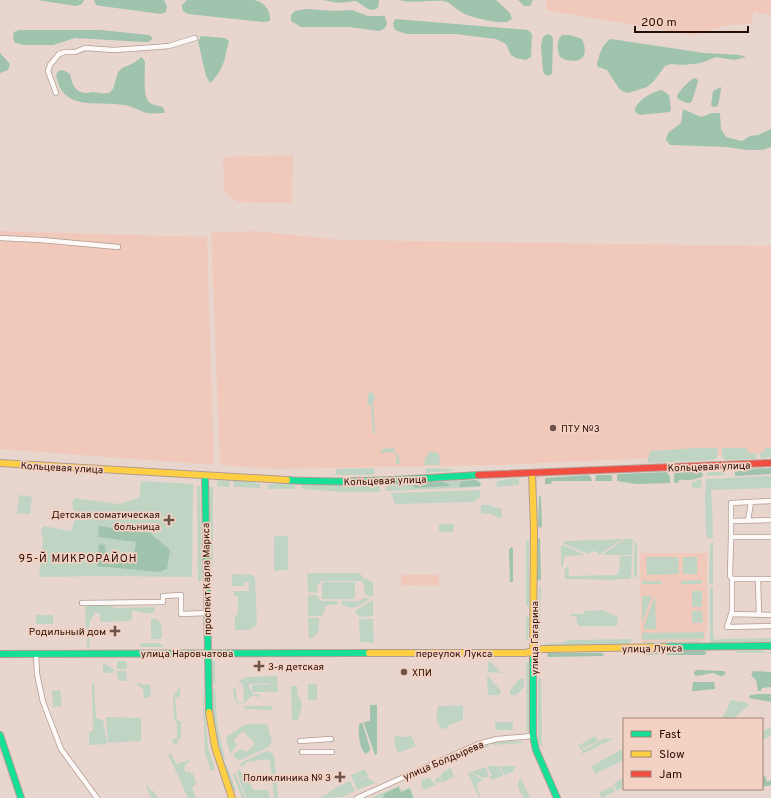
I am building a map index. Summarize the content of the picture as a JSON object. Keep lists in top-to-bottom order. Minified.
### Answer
{"streets":{"street":["Кольцевая улица","проспект Карла Маркса","улица Гагарина","улица Лукса","улица Наровчатова","переулок Лукса","улица Болдырева"]},"crossings":[["Кольцевая улица","проспект Карла Маркса"],["Кольцевая улица","улица Гагарина"],["проспект Карла Маркса","улица Наровчатова"],["улица Гагарина","улица Лукса"],["улица Гагарина","переулок Лукса"],["улица Гагарина","улица Болдырева"],["улица Лукса","переулок Лукса"],["улица Наровчатова","переулок Лукса"]],"districts":["95-Й МИКРОРАЙОН"],"places":{"other":["ПТУ №3","ХПИ"],"health":["Детская соматическая больница","Родильный дом","3-я детская","Поликлиника № 3"]},"legend":["Fast","Slow","Jam"],"scale_bar":"200 m"}
